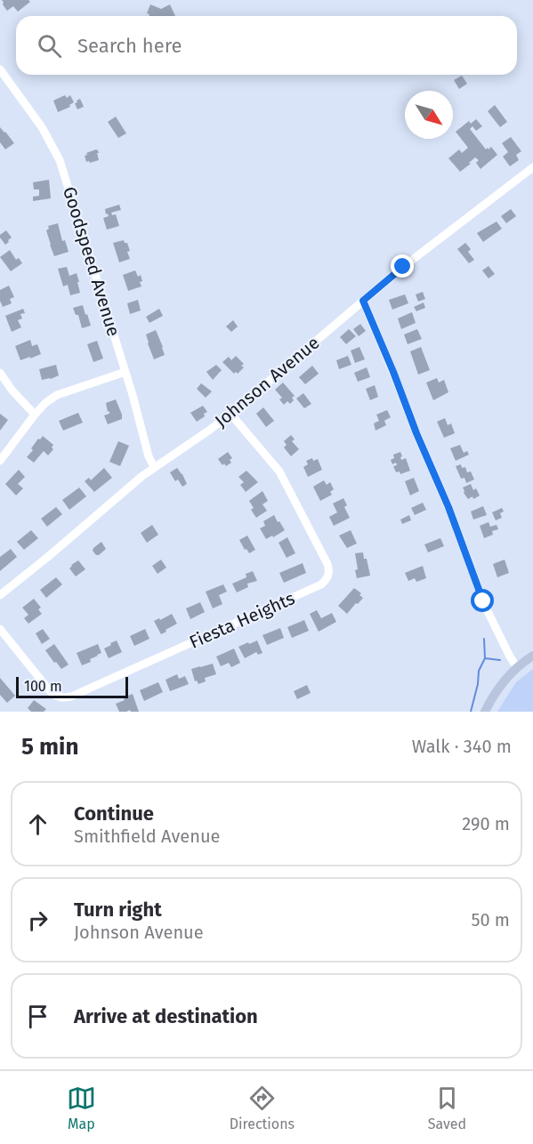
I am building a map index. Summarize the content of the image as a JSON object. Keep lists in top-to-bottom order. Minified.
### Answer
{"streets":{"street":["Goodspeed Avenue","Johnson Avenue","Fiesta Heights"]},"crossings":[["Goodspeed Avenue","Johnson Avenue"],["Johnson Avenue","Fiesta Heights"]],"scale_bar":"100 m","north":"bottom right","page":{"search":"Search here","scale":"100 m","heading":["5 min","Walk · 340 m"],"list":[["Continue","Smithfield Avenue","290 m"],["Turn right","Johnson Avenue","50 m"],"Arrive at destination"],"nav":["Map","Directions","Saved"]}}
